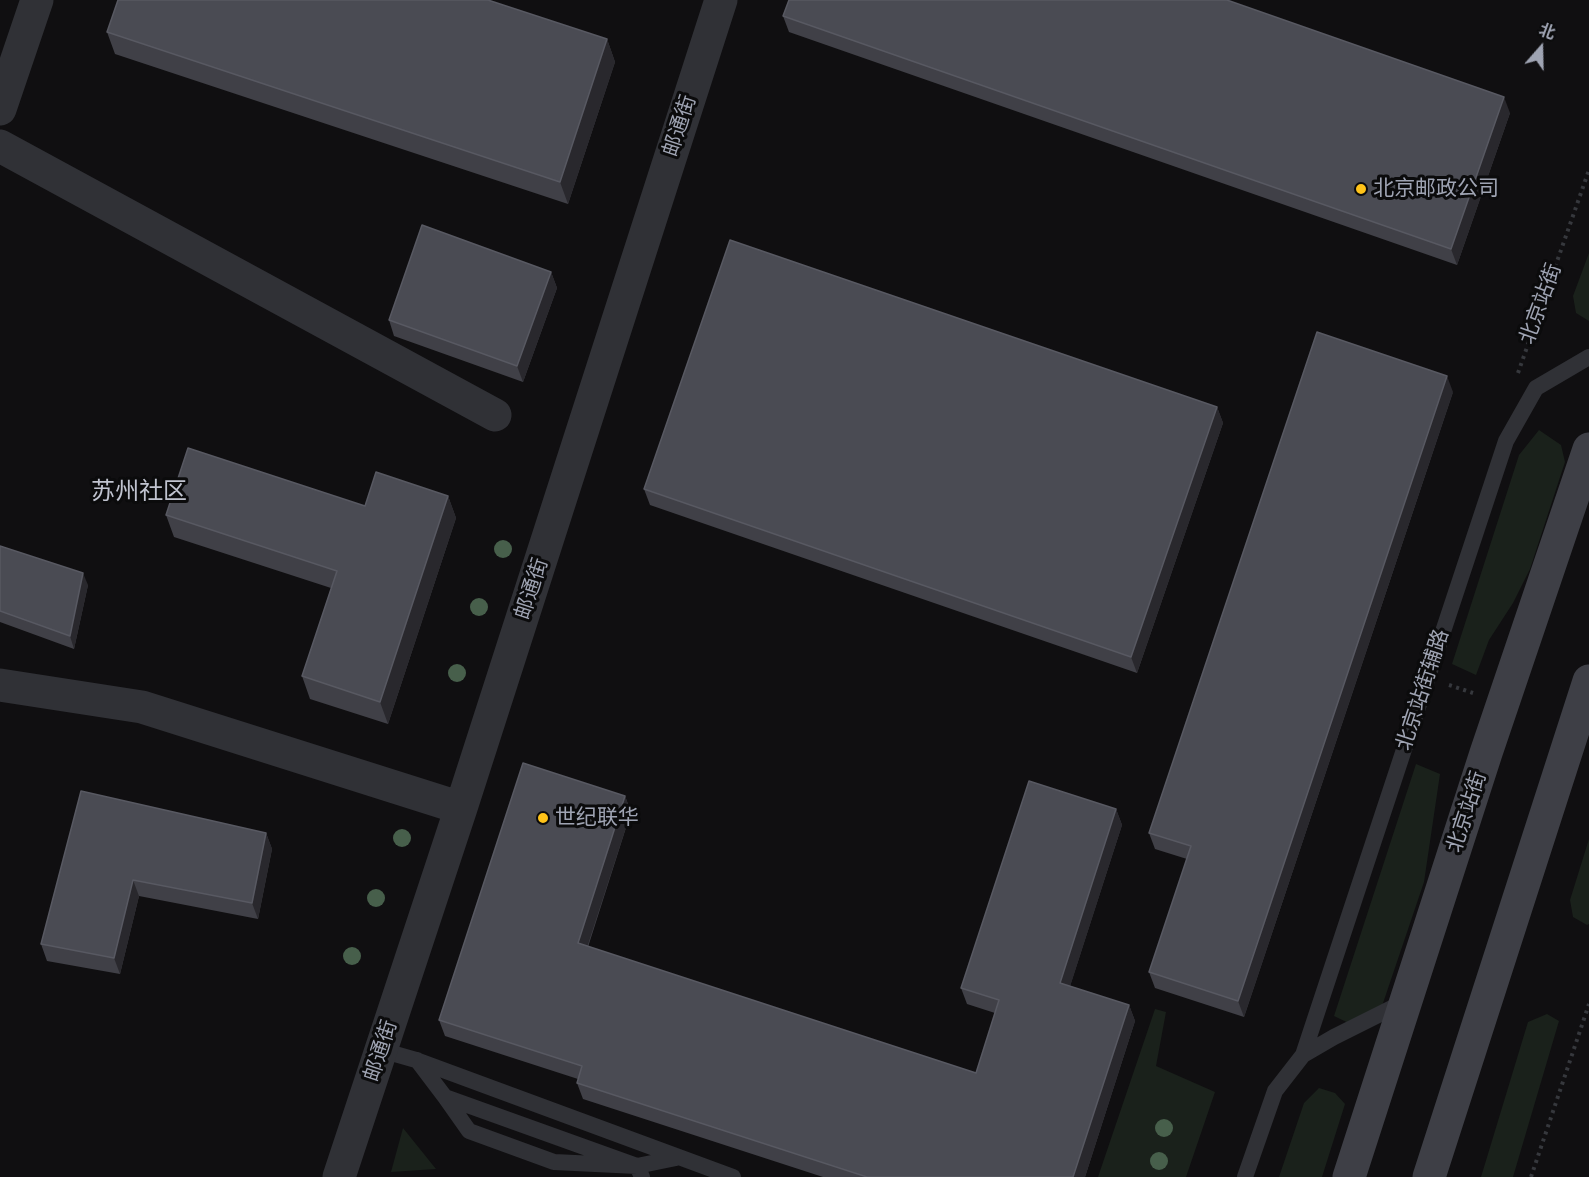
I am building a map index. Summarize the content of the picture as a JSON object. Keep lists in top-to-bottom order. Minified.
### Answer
{"streets":{"main road":["北京站街"],"street":["邮通街"],"lane":["北京站街辅路"]},"districts":["苏州社区"],"places":["北京邮政公司","世纪联华"],"north":"top"}
